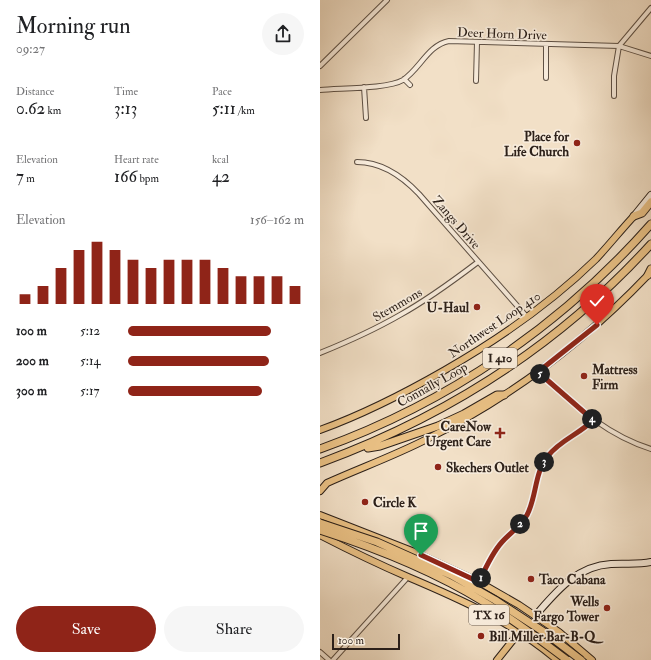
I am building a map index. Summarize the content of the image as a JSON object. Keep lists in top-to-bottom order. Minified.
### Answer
{"streets":{"highway":["I 410","Connally Loop"],"main road":["Northwest Loop 410","TX 16"],"street":["Deer Horn Drive","Zangs Drive","Stemmons"]},"crossings":[["Zangs Drive","Stemmons"],["Zangs Drive","Northwest Loop 410"]],"places":{"other":["Place for Life Church","U-Haul","Mattress Firm","Skechers Outlet","Circle K","Taco Cabana","Wells Fargo Tower","Bill Miller Bar-B-Q"],"health":["CareNow Urgent Care"]},"scale_bar":"100 m","page":{"heading":["Morning run","09:27"],"stats":[["Distance","0.62 km"],["Time","3:13"],["Pace","5:11 /km"],["Elevation","7 m"],["Heart rate","166 bpm"],["kcal","42"]],"chart":["Elevation","156–162 m"],"list":[{"name":"100 m","note":"5:12"},{"name":"200 m","note":"5:14"},{"name":"300 m","note":"5:17"}],"pins":["5","4","3","2","1"],"buttons":["Save","Share"],"scale":"100 m"}}
